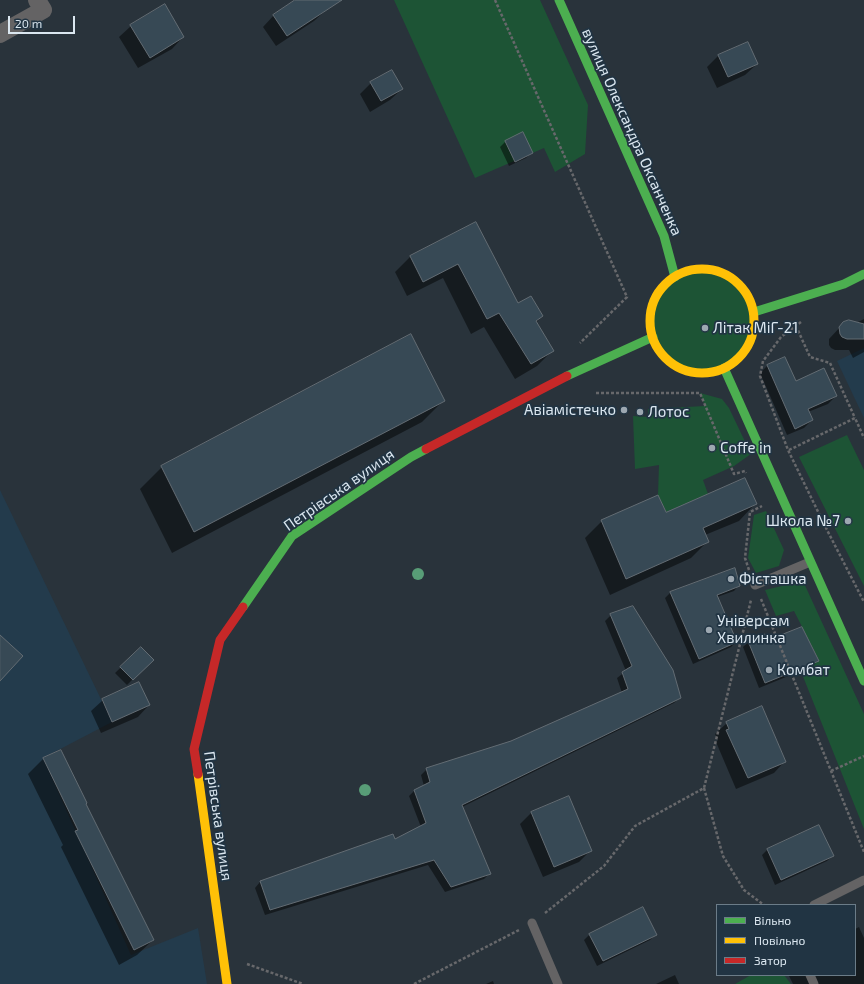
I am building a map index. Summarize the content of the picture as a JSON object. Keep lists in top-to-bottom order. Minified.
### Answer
{"streets":{"street":["вулиця Олександра Оксанченка","Петрівська вулиця"]},"crossings":[["вулиця Олександра Оксанченка","Петрівська вулиця"]],"places":["Літак МіГ-21","Авіамістечко","Лотос","Coffe in","Школа №7","Фісташка","Універсам Хвилинка","Комбат"],"legend":["Вільно","Повільно","Затор"],"scale_bar":"20 m"}
